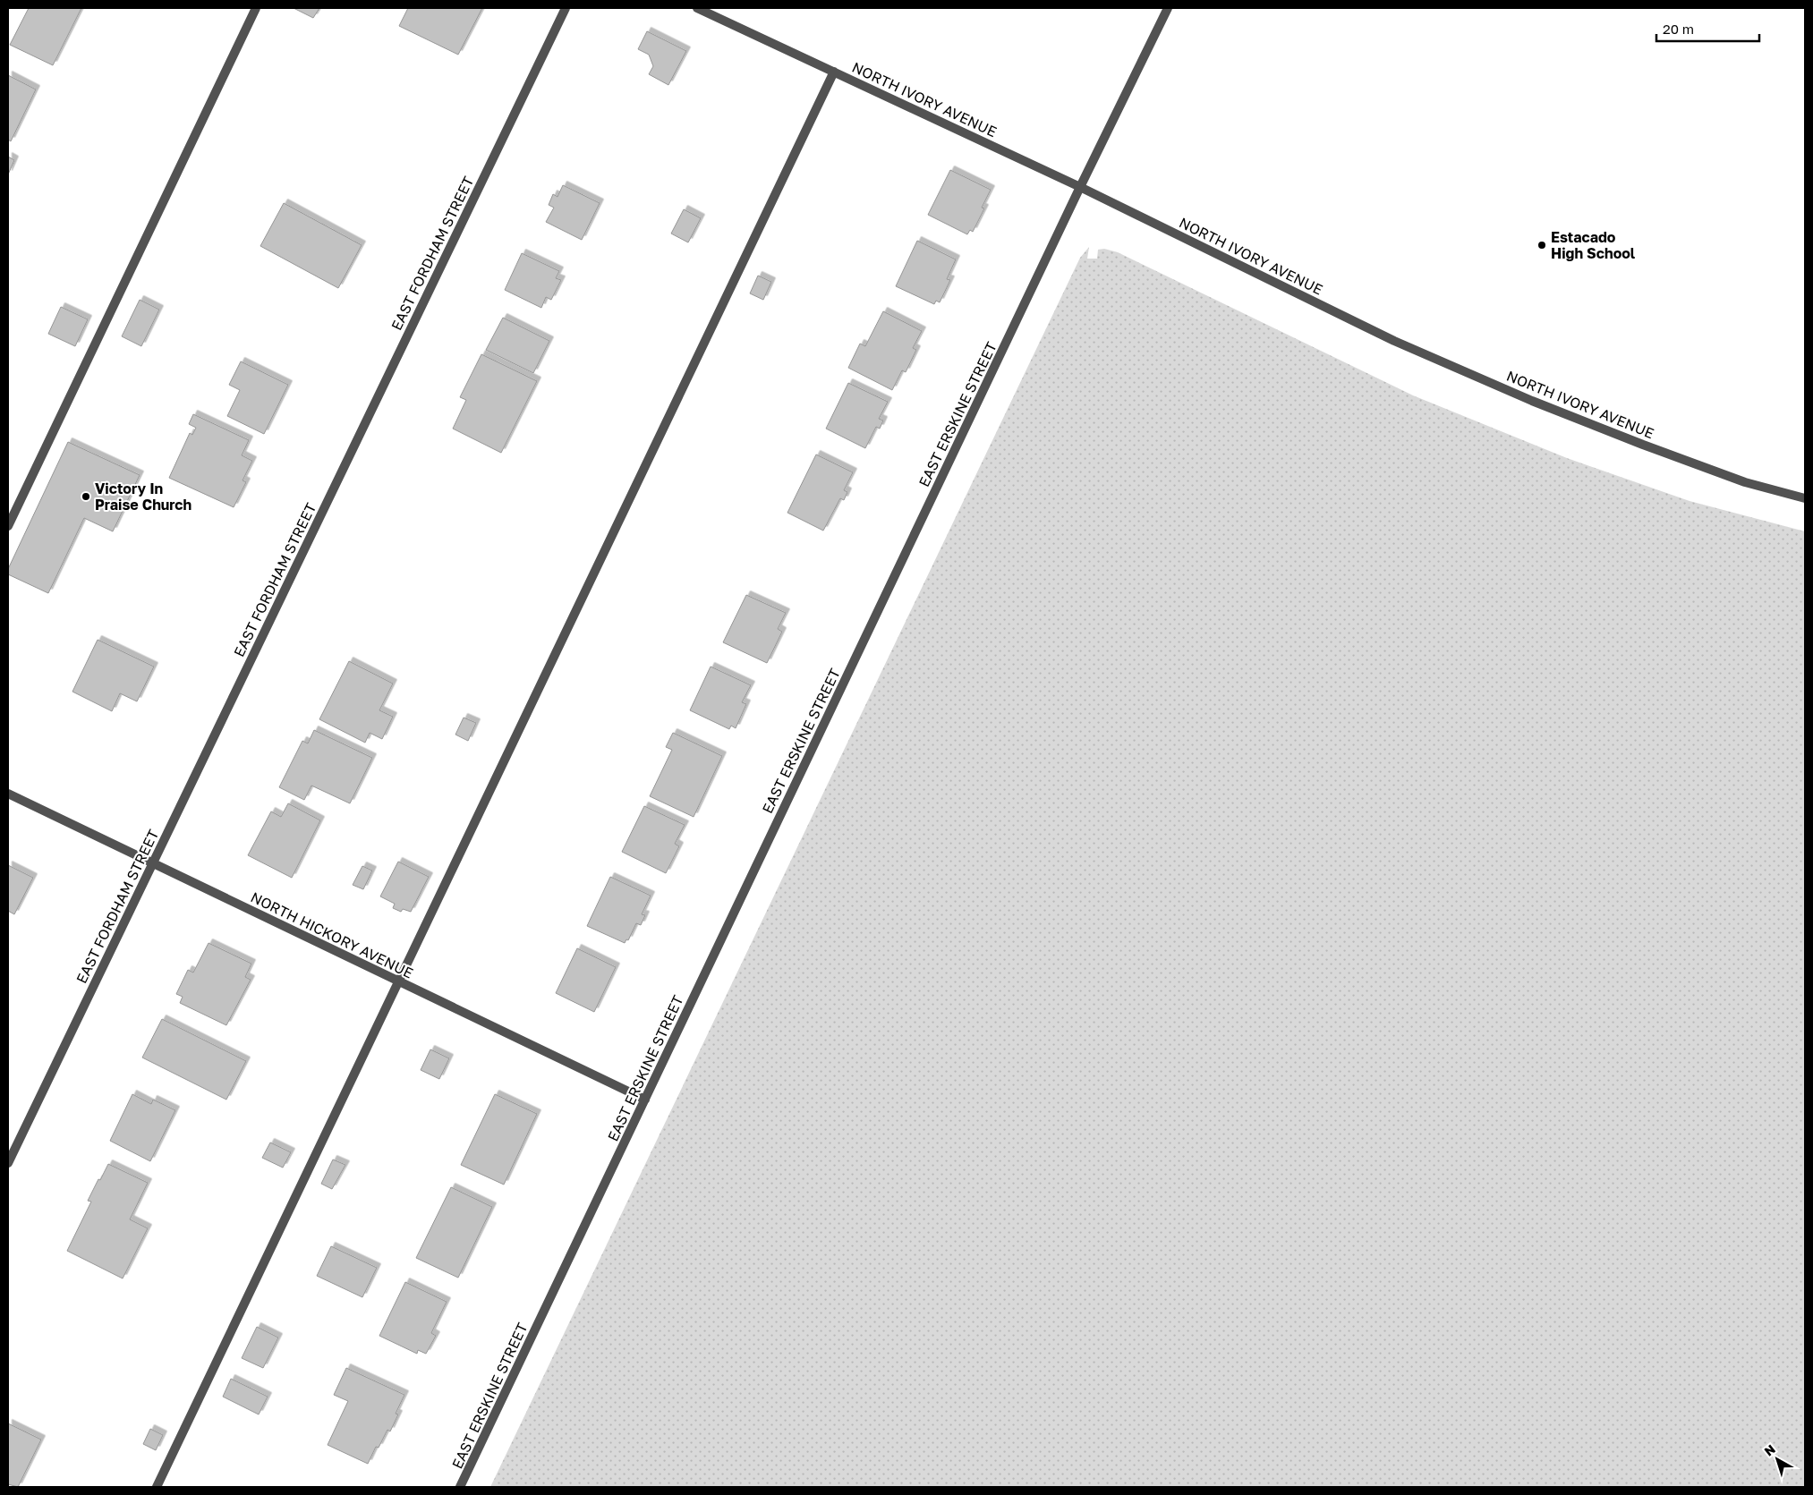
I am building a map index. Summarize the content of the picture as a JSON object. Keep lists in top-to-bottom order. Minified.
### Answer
{"streets":{"street":["NORTH IVORY AVENUE","EAST FORDHAM STREET","EAST ERSKINE STREET","NORTH HICKORY AVENUE"]},"crossings":[["NORTH IVORY AVENUE","EAST ERSKINE STREET"],["EAST FORDHAM STREET","NORTH HICKORY AVENUE"],["EAST ERSKINE STREET","NORTH HICKORY AVENUE"]],"places":["Estacado High School","Victory In Praise Church"],"scale_bar":"20 m","north":"top left"}
